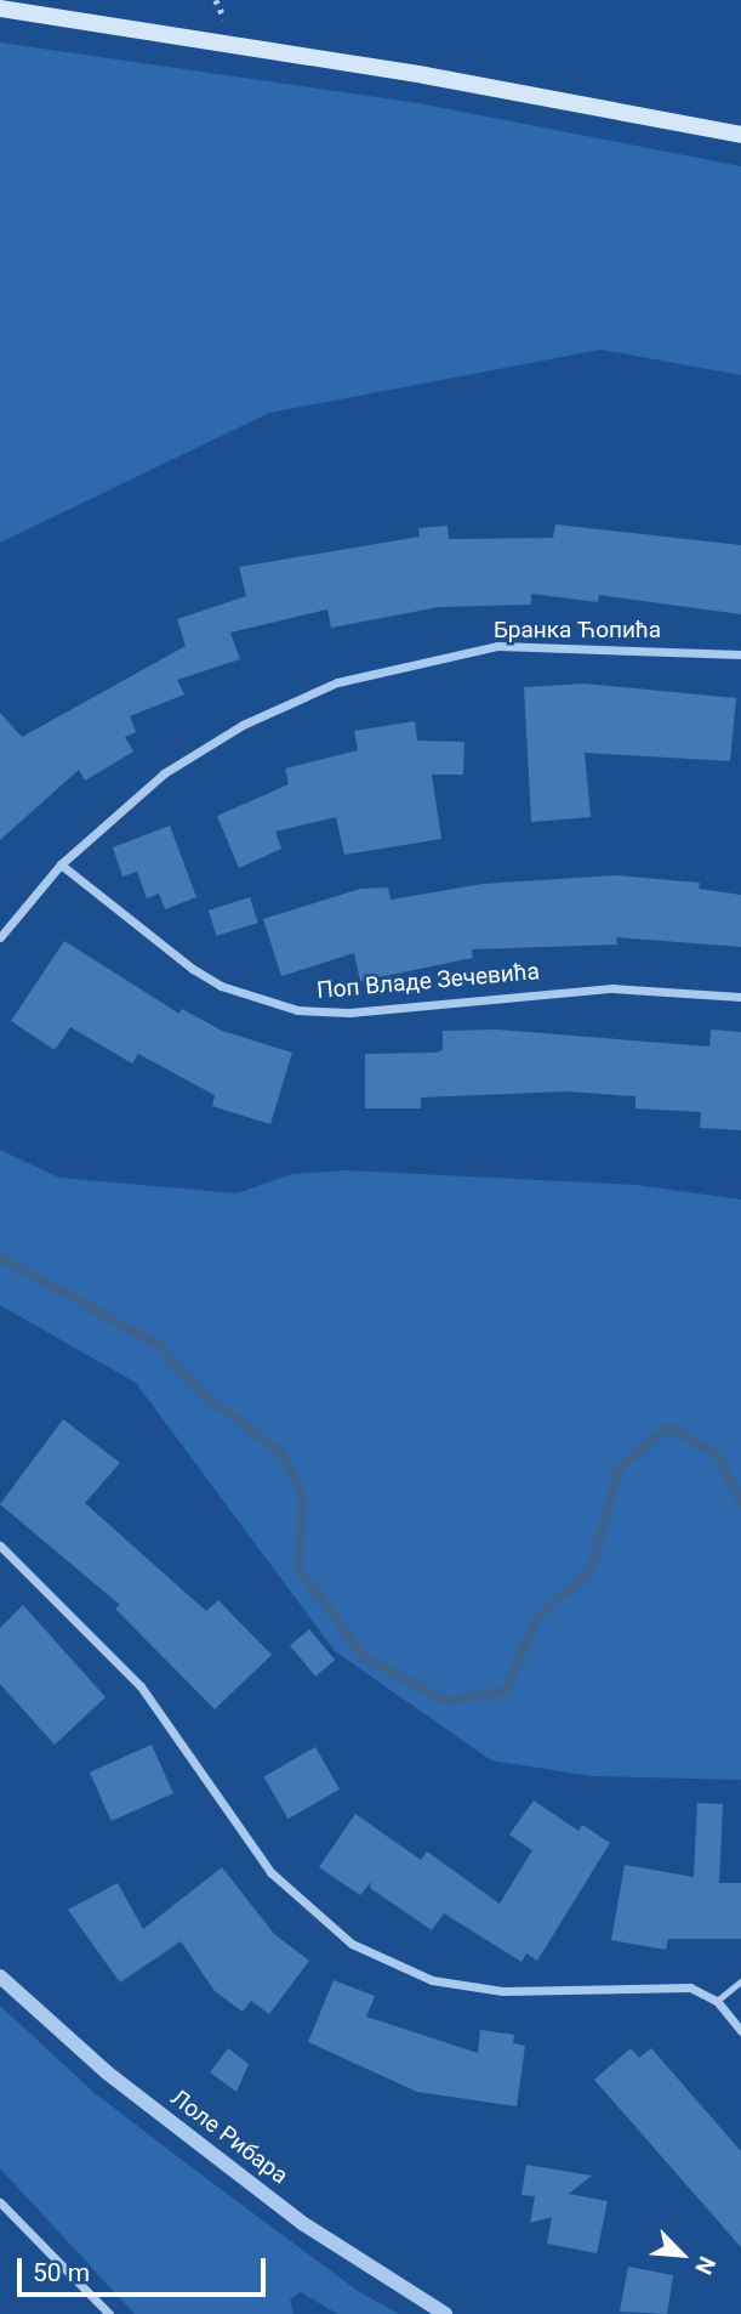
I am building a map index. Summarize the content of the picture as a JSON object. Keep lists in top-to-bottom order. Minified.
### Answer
{"streets":{"street":["Бранка Ћопића","Поп Владе Зечевића","Лоле Рибара"]},"crossings":[["Бранка Ћопића","Поп Владе Зечевића"]],"scale_bar":"50 m","north":"bottom right"}
